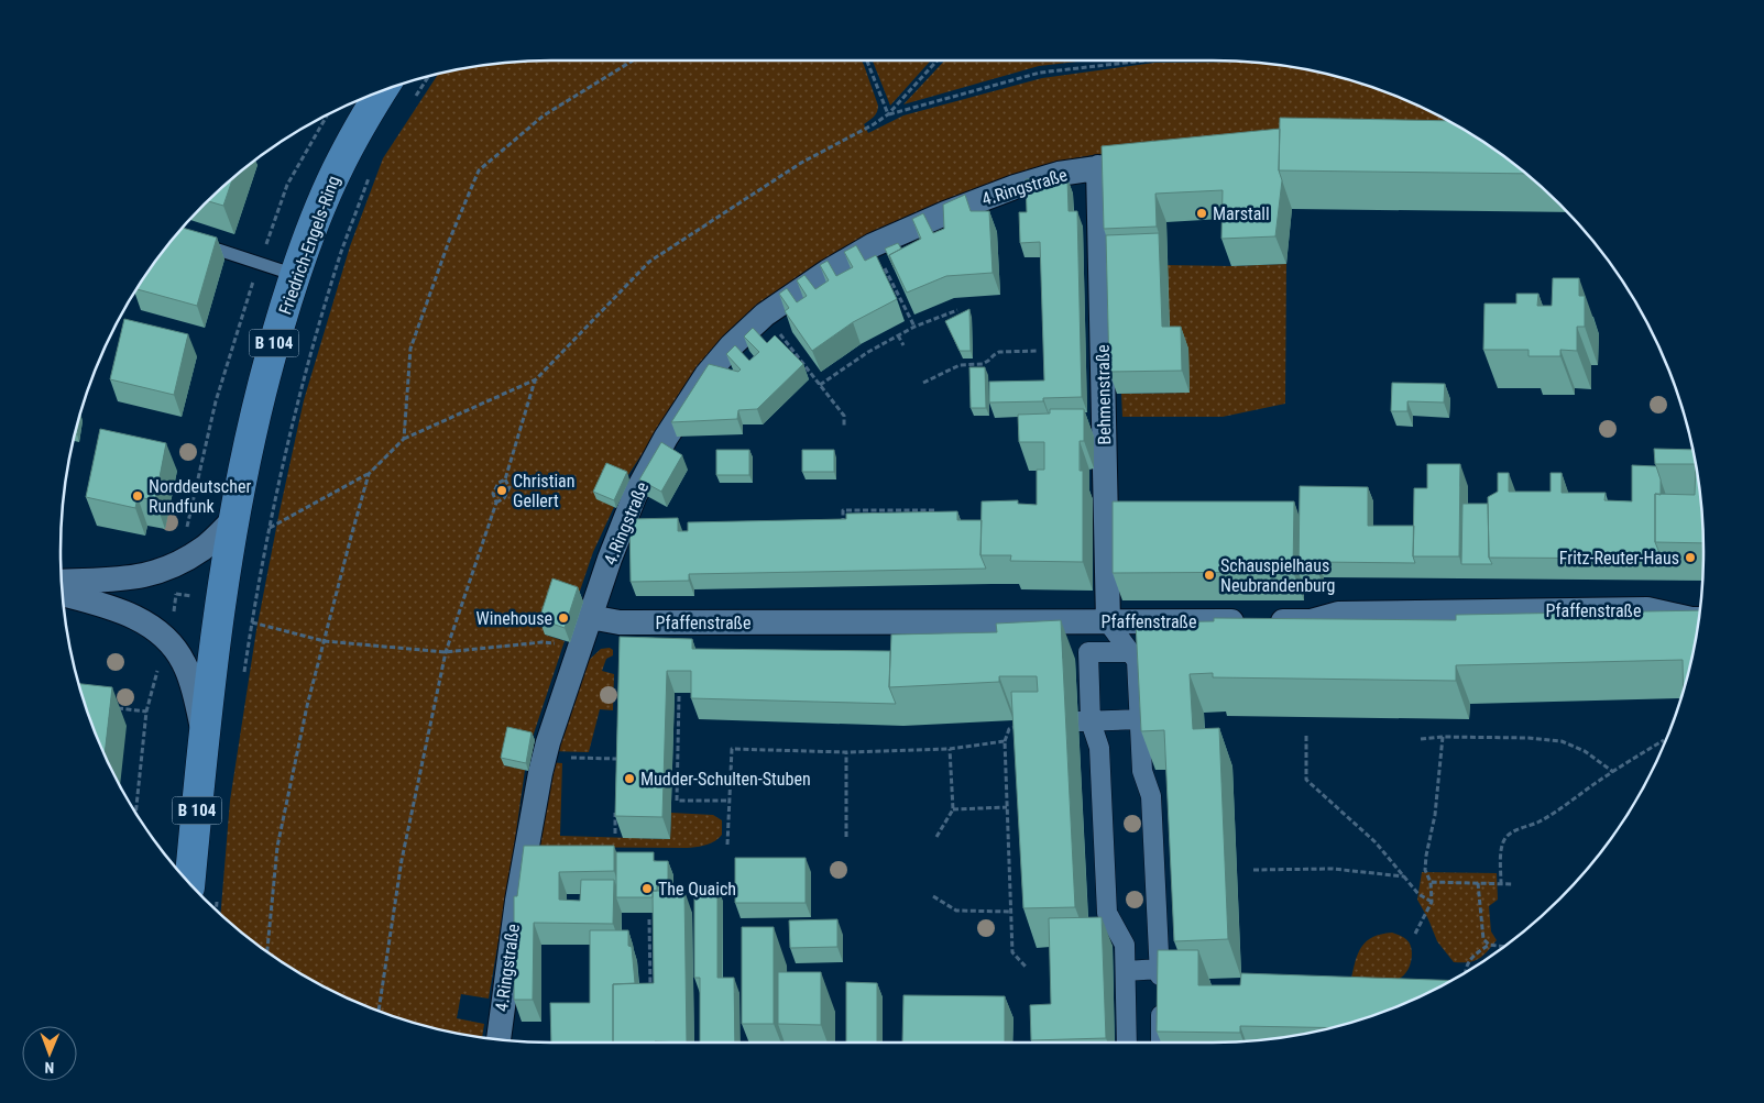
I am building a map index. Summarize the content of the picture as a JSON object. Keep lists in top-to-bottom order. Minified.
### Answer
{"streets":{"main road":["Friedrich-Engels-Ring","B 104"],"street":["4.Ringstraße","Behmenstraße","Pfaffenstraße"]},"crossings":[["4.Ringstraße","Behmenstraße"],["4.Ringstraße","Pfaffenstraße"],["Behmenstraße","Pfaffenstraße"]],"places":["Marstall","Christian Gellert","Norddeutscher Rundfunk","Fritz-Reuter-Haus","Schauspielhaus Neubrandenburg","Winehouse","Mudder-Schulten-Stuben","The Quaich"],"north":"bottom"}
